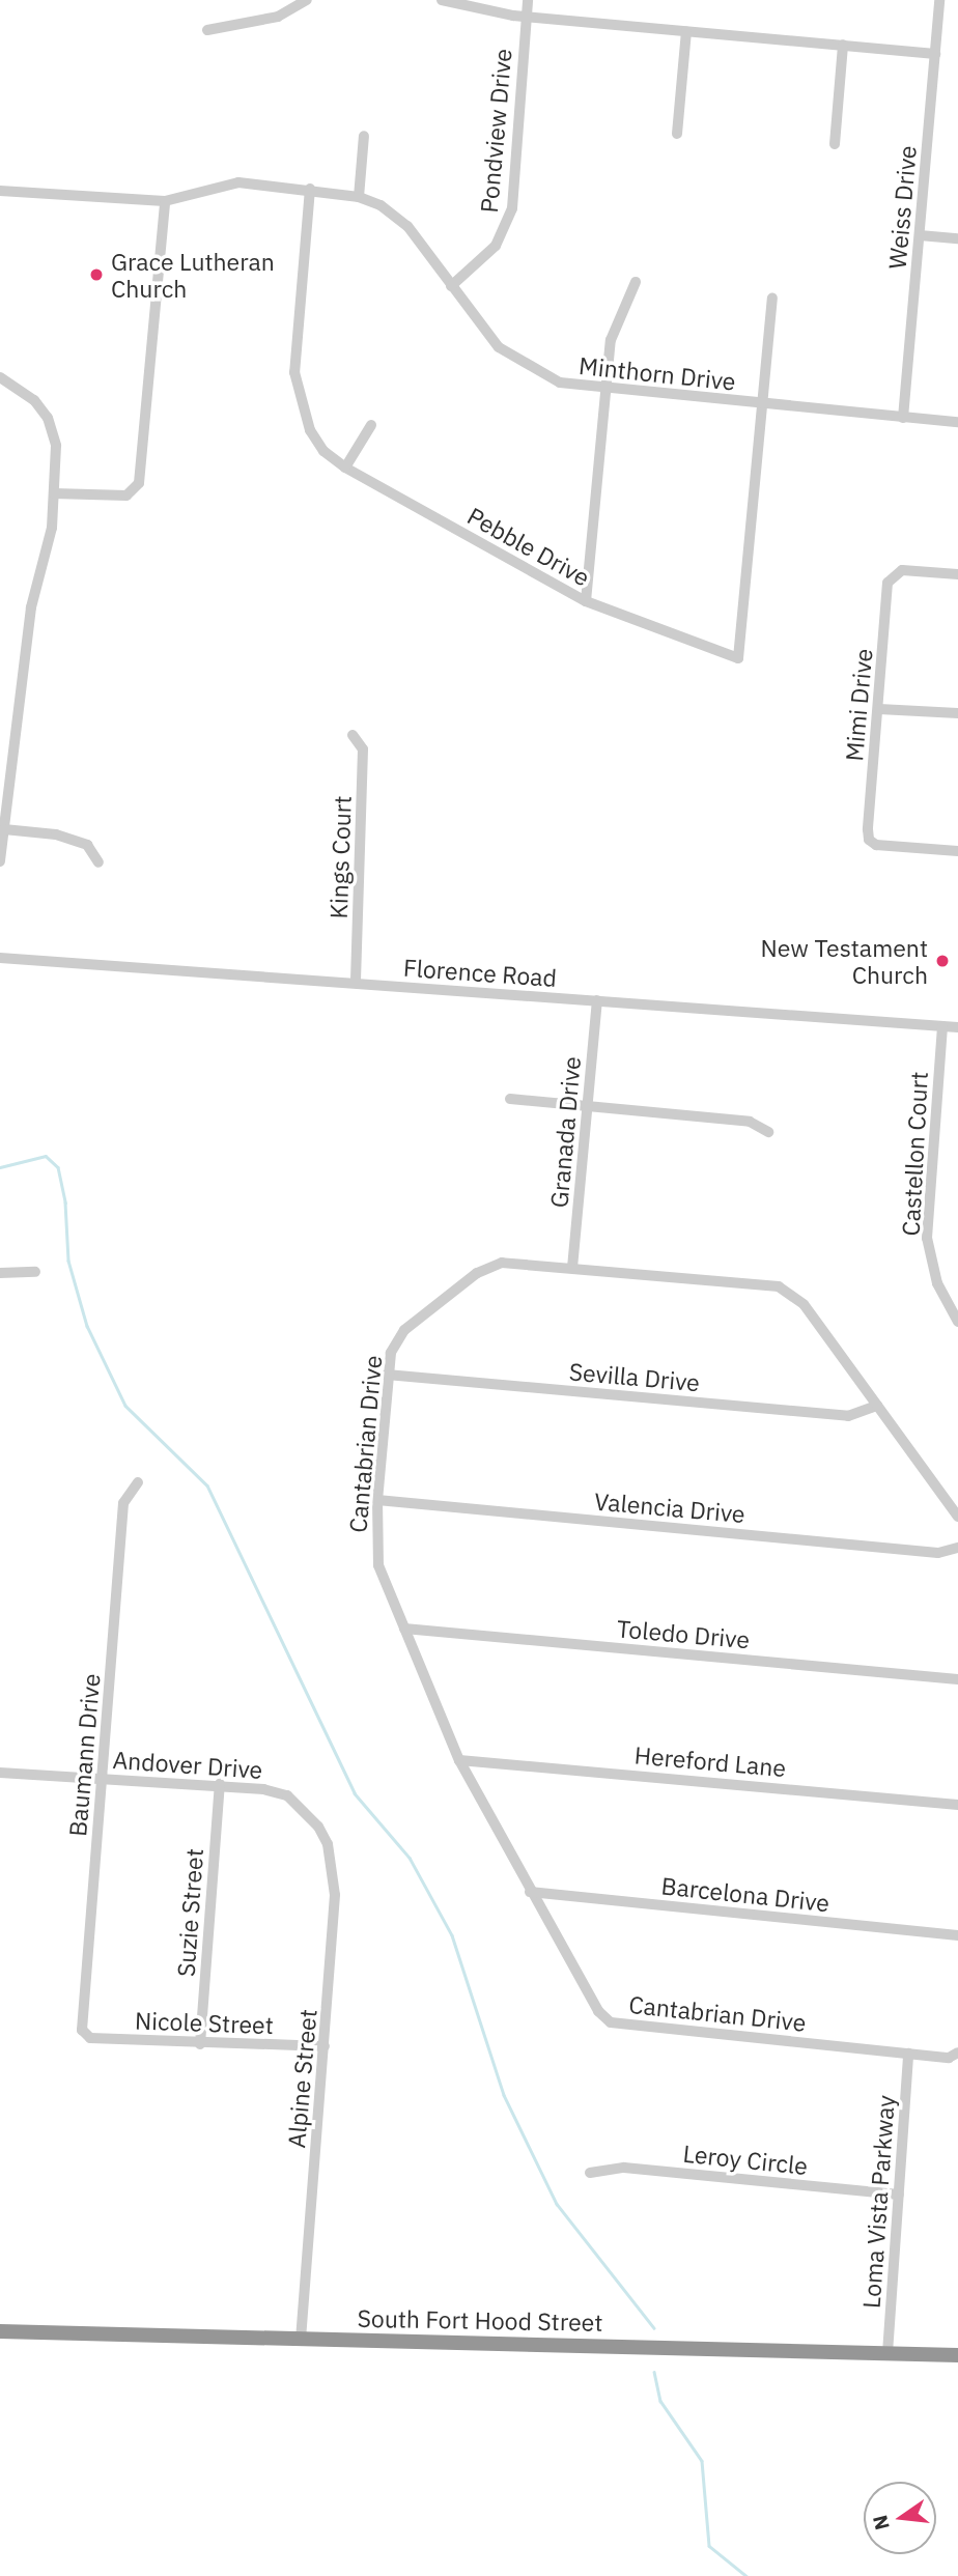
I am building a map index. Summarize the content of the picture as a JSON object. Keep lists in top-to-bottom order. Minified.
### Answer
{"streets":{"highway":["South Fort Hood Street"],"street":["Pondview Drive","Weiss Drive","Minthorn Drive","Pebble Drive","Mimi Drive","Kings Court","Florence Road","Granada Drive","Castellon Court","Sevilla Drive","Cantabrian Drive","Valencia Drive","Toledo Drive","Baumann Drive","Hereford Lane","Andover Drive","Barcelona Drive","Suzie Street","Nicole Street","Alpine Street","Leroy Circle","Loma Vista Parkway"]},"crossings":[["Pondview Drive","Minthorn Drive"],["Weiss Drive","Minthorn Drive"],["Minthorn Drive","Pebble Drive"],["Kings Court","Florence Road"],["Florence Road","Granada Drive"],["Florence Road","Castellon Court"],["Granada Drive","Cantabrian Drive"],["Sevilla Drive","Cantabrian Drive"],["Cantabrian Drive","Valencia Drive"],["Cantabrian Drive","Toledo Drive"],["Cantabrian Drive","Hereford Lane"],["Cantabrian Drive","Barcelona Drive"],["Cantabrian Drive","Loma Vista Parkway"],["Baumann Drive","Andover Drive"],["Baumann Drive","Nicole Street"],["Andover Drive","Suzie Street"],["Andover Drive","Alpine Street"],["Suzie Street","Nicole Street"],["Nicole Street","Alpine Street"],["Alpine Street","South Fort Hood Street"],["Leroy Circle","Loma Vista Parkway"],["Loma Vista Parkway","South Fort Hood Street"]],"places":["Grace Lutheran Church","New Testament Church"],"north":"left"}
